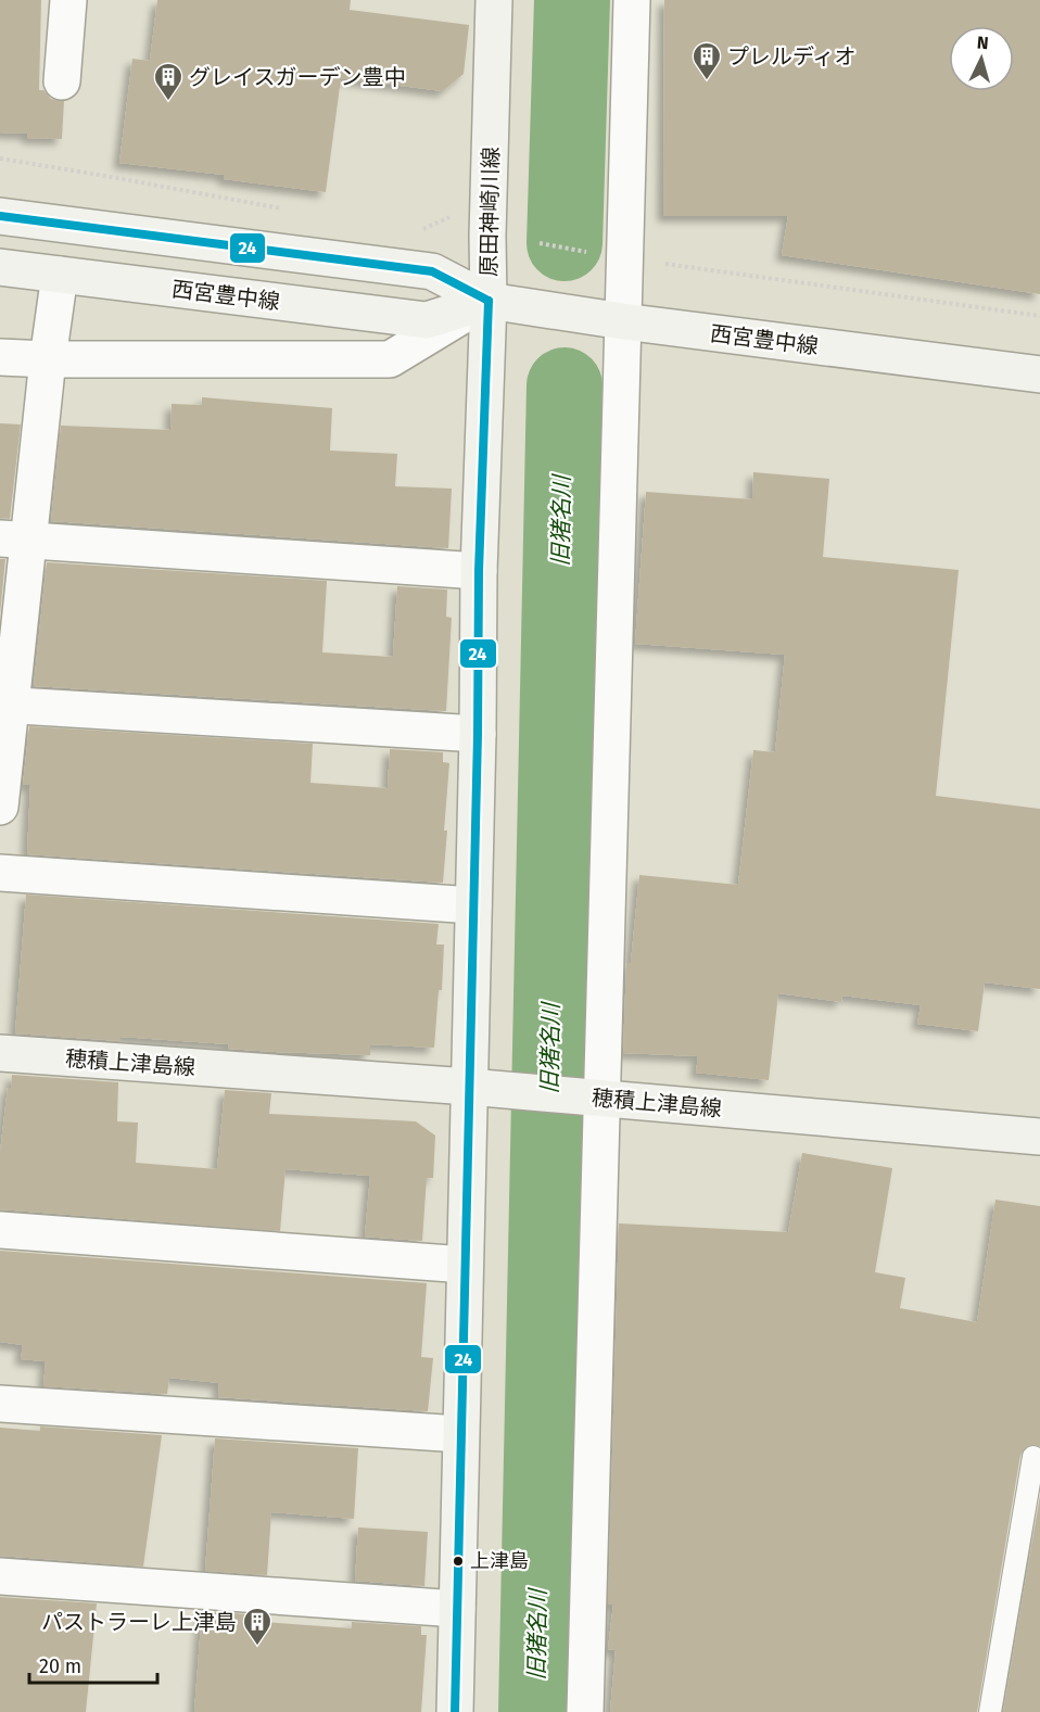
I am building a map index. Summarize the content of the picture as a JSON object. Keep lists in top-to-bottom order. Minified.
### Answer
{"streets":{"street":["原田神崎川線","西宮豊中線","穂積上津島線"]},"crossings":[["原田神崎川線","西宮豊中線"],["原田神崎川線","穂積上津島線"]],"water":["旧猪名川"],"places":{"building":["プレルディオ","グレイスガーデン豊中","パストラーレ上津島"],"other":["上津島"]},"lines":["transit line 24"],"scale_bar":"20 m","north":"top"}
